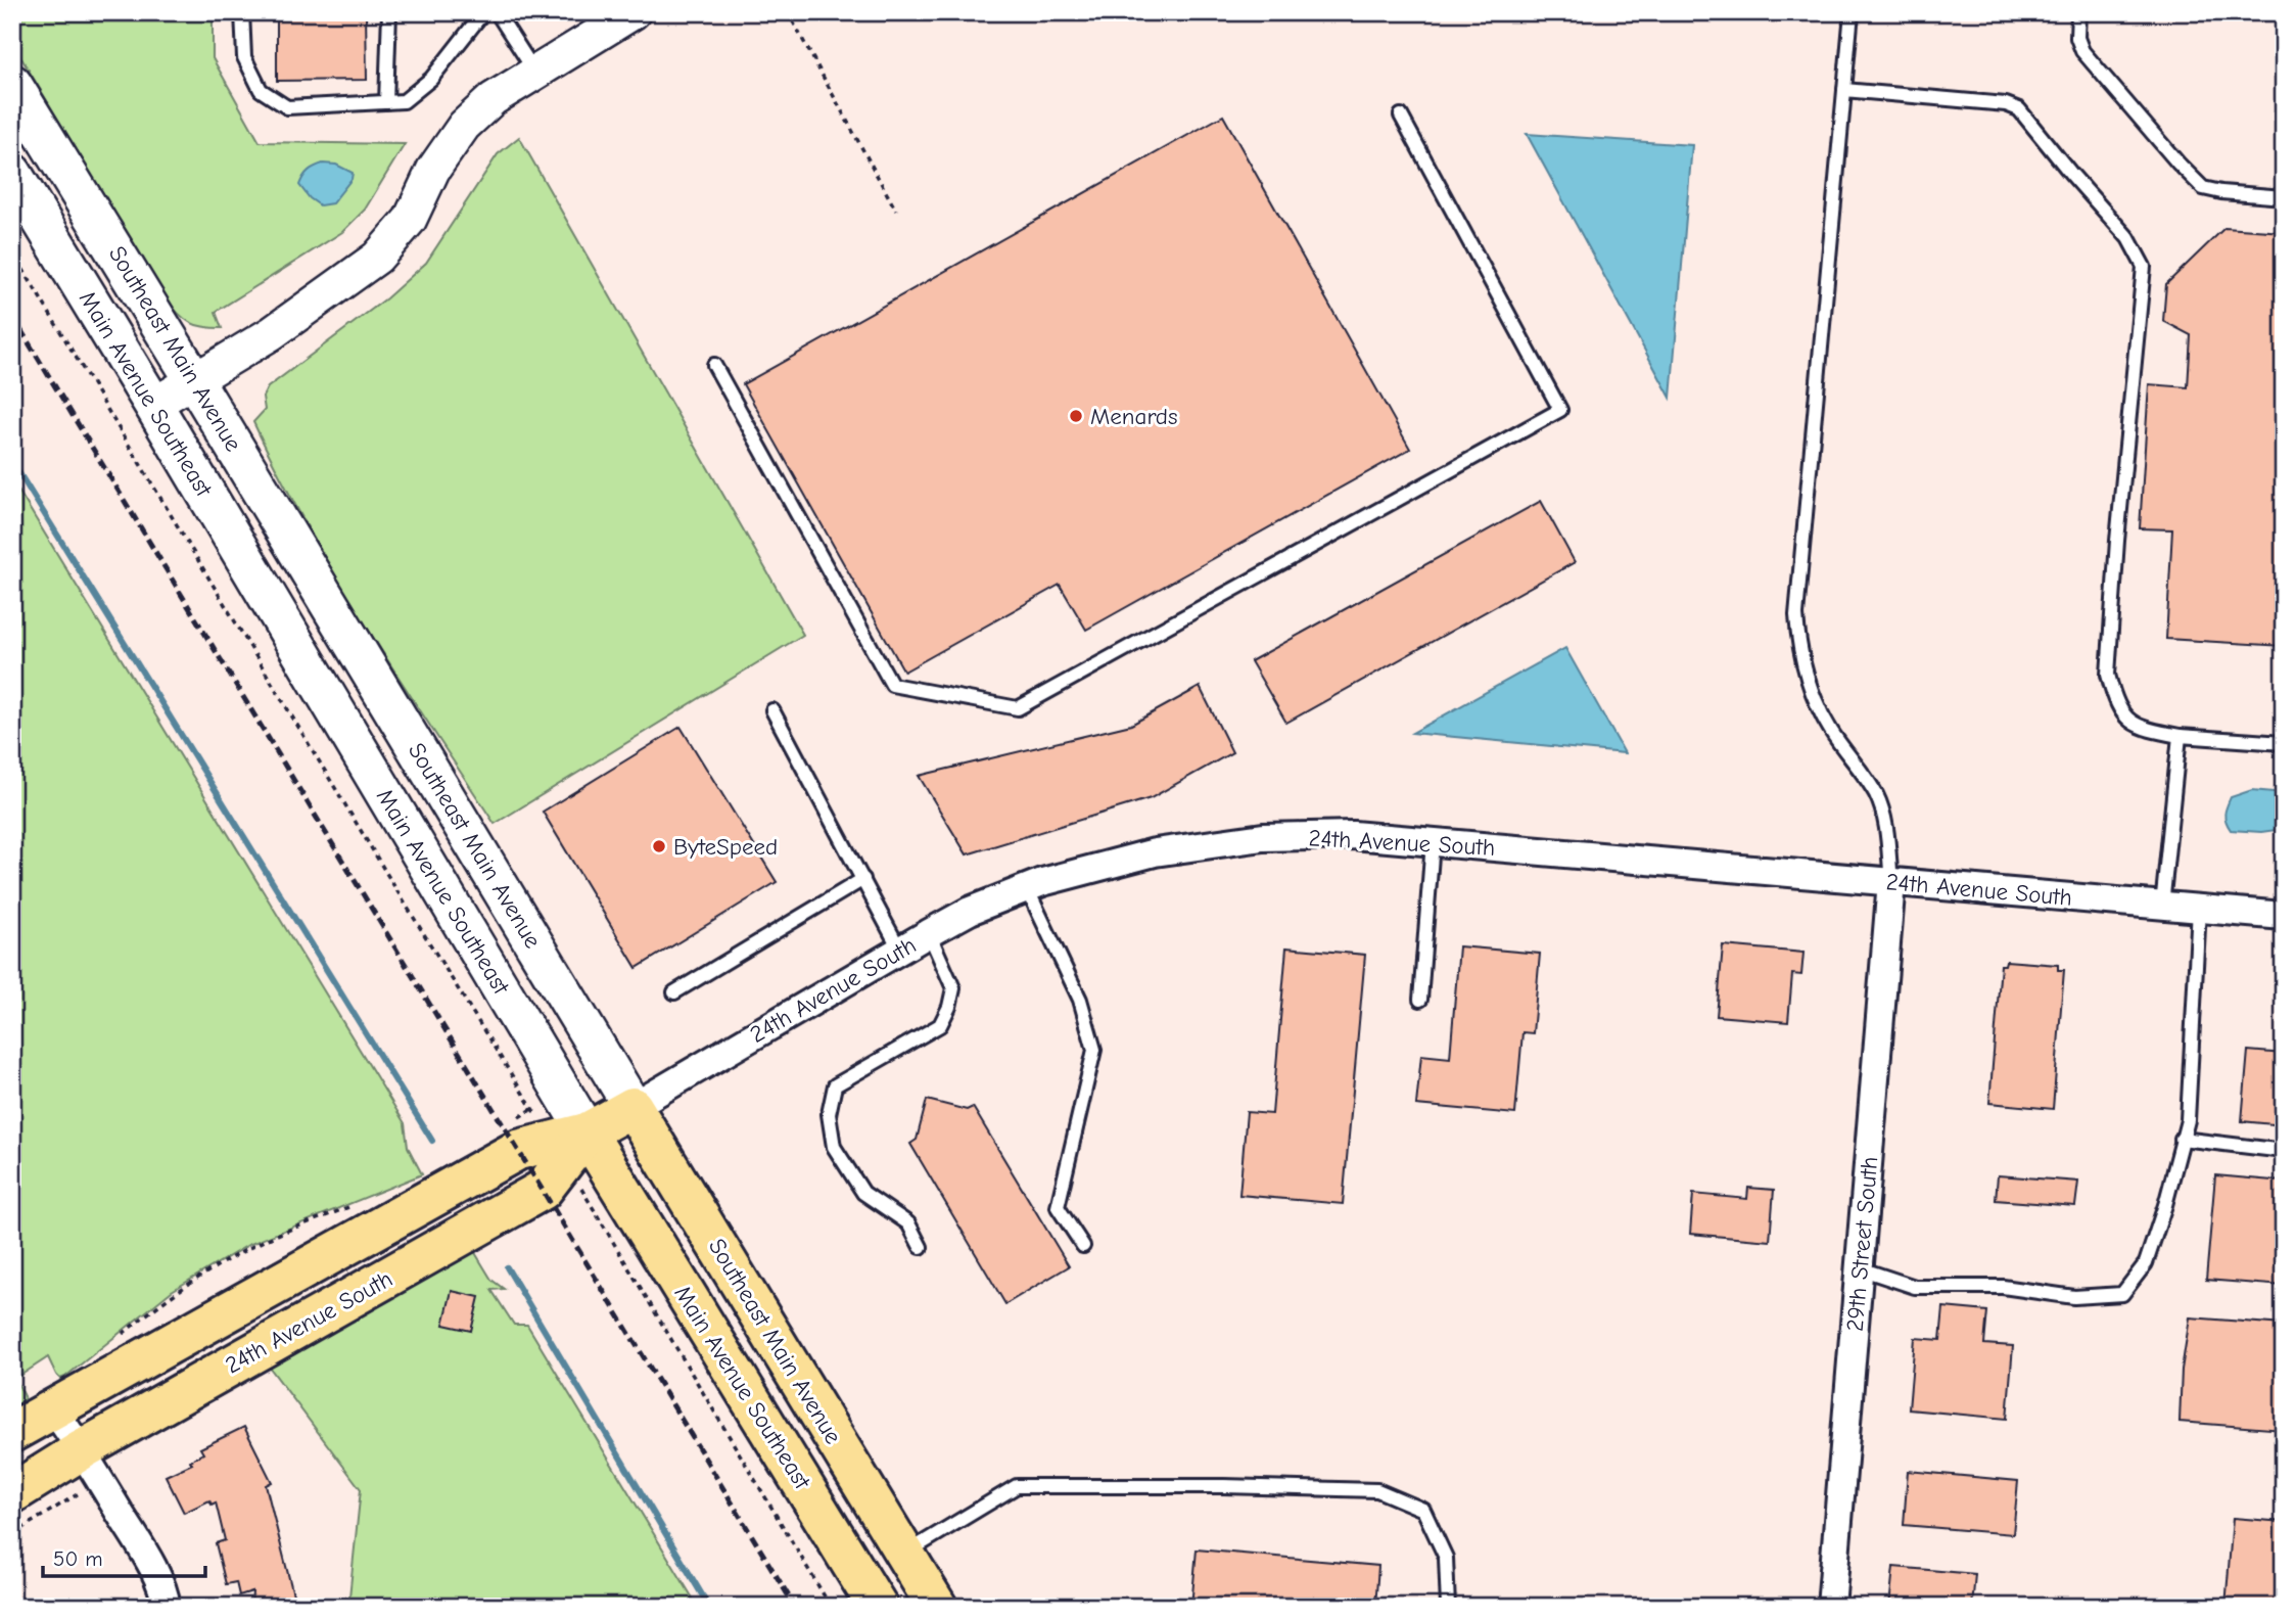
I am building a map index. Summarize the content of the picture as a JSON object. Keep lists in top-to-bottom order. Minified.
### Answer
{"streets":{"main road":["Southeast Main Avenue","Main Avenue Southeast","24th Avenue South"],"street":["29th Street South"]},"crossings":[["Southeast Main Avenue","24th Avenue South"],["Main Avenue Southeast","24th Avenue South"],["24th Avenue South","29th Street South"]],"places":["Menards","ByteSpeed"],"scale_bar":"50 m"}
